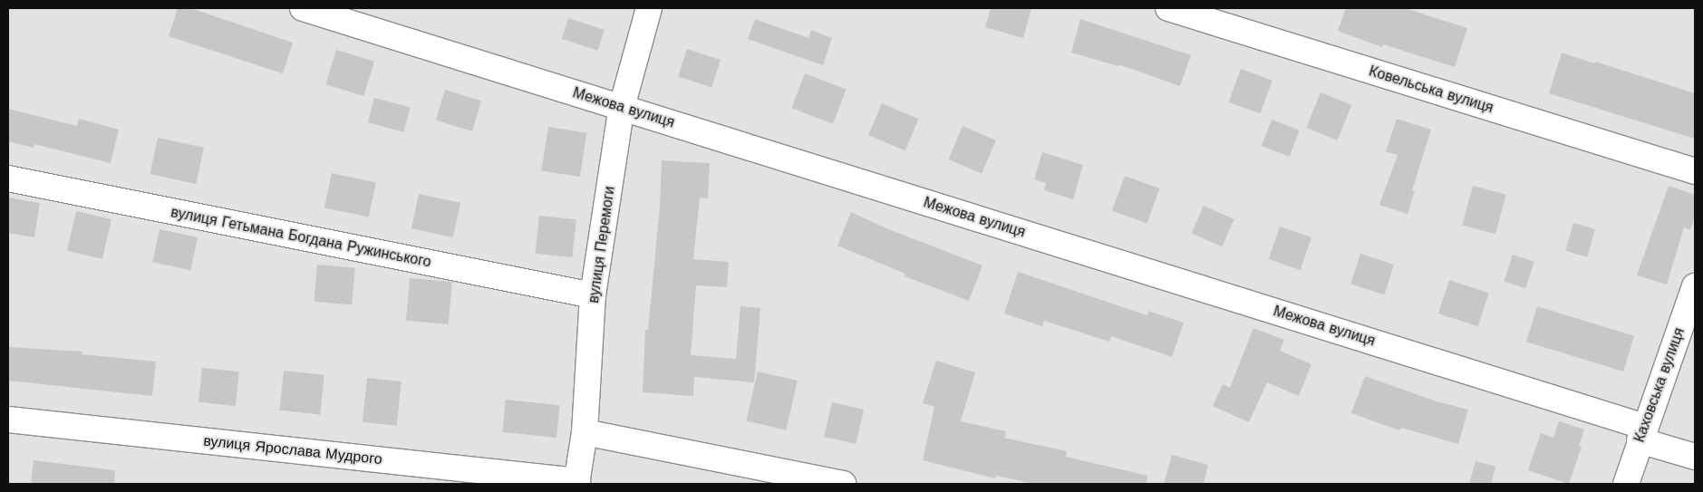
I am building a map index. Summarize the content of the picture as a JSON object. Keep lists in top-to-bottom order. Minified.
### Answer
{"streets":{"street":["Ковельська вулиця","Межова вулиця","вулиця Гетьмана Богдана Ружинського","вулиця Перемоги","Каховська вулиця","вулиця Ярослава Мудрого"]},"crossings":[["Межова вулиця","вулиця Перемоги"],["Межова вулиця","Каховська вулиця"],["вулиця Гетьмана Богдана Ружинського","вулиця Перемоги"],["вулиця Перемоги","вулиця Ярослава Мудрого"]]}
